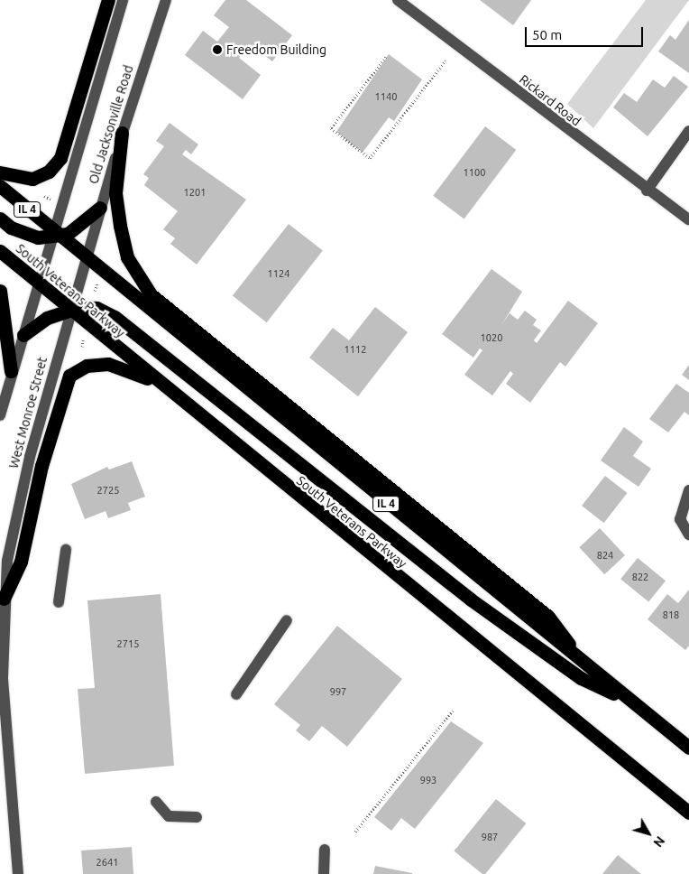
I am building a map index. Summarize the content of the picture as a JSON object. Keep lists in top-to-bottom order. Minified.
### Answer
{"streets":{"highway":["IL 4","South Veterans Parkway"],"street":["Rickard Road","Old Jacksonville Road","West Monroe Street"]},"crossings":[["Old Jacksonville Road","IL 4"],["Old Jacksonville Road","West Monroe Street"],["IL 4","West Monroe Street"],["South Veterans Parkway","West Monroe Street"]],"places":["Freedom Building"],"house_numbers":["1140","1100","1201","1124","1020","1112","2725","824","822","818","2715","997","993","987","2641"],"scale_bar":"50 m","north":"bottom right"}
